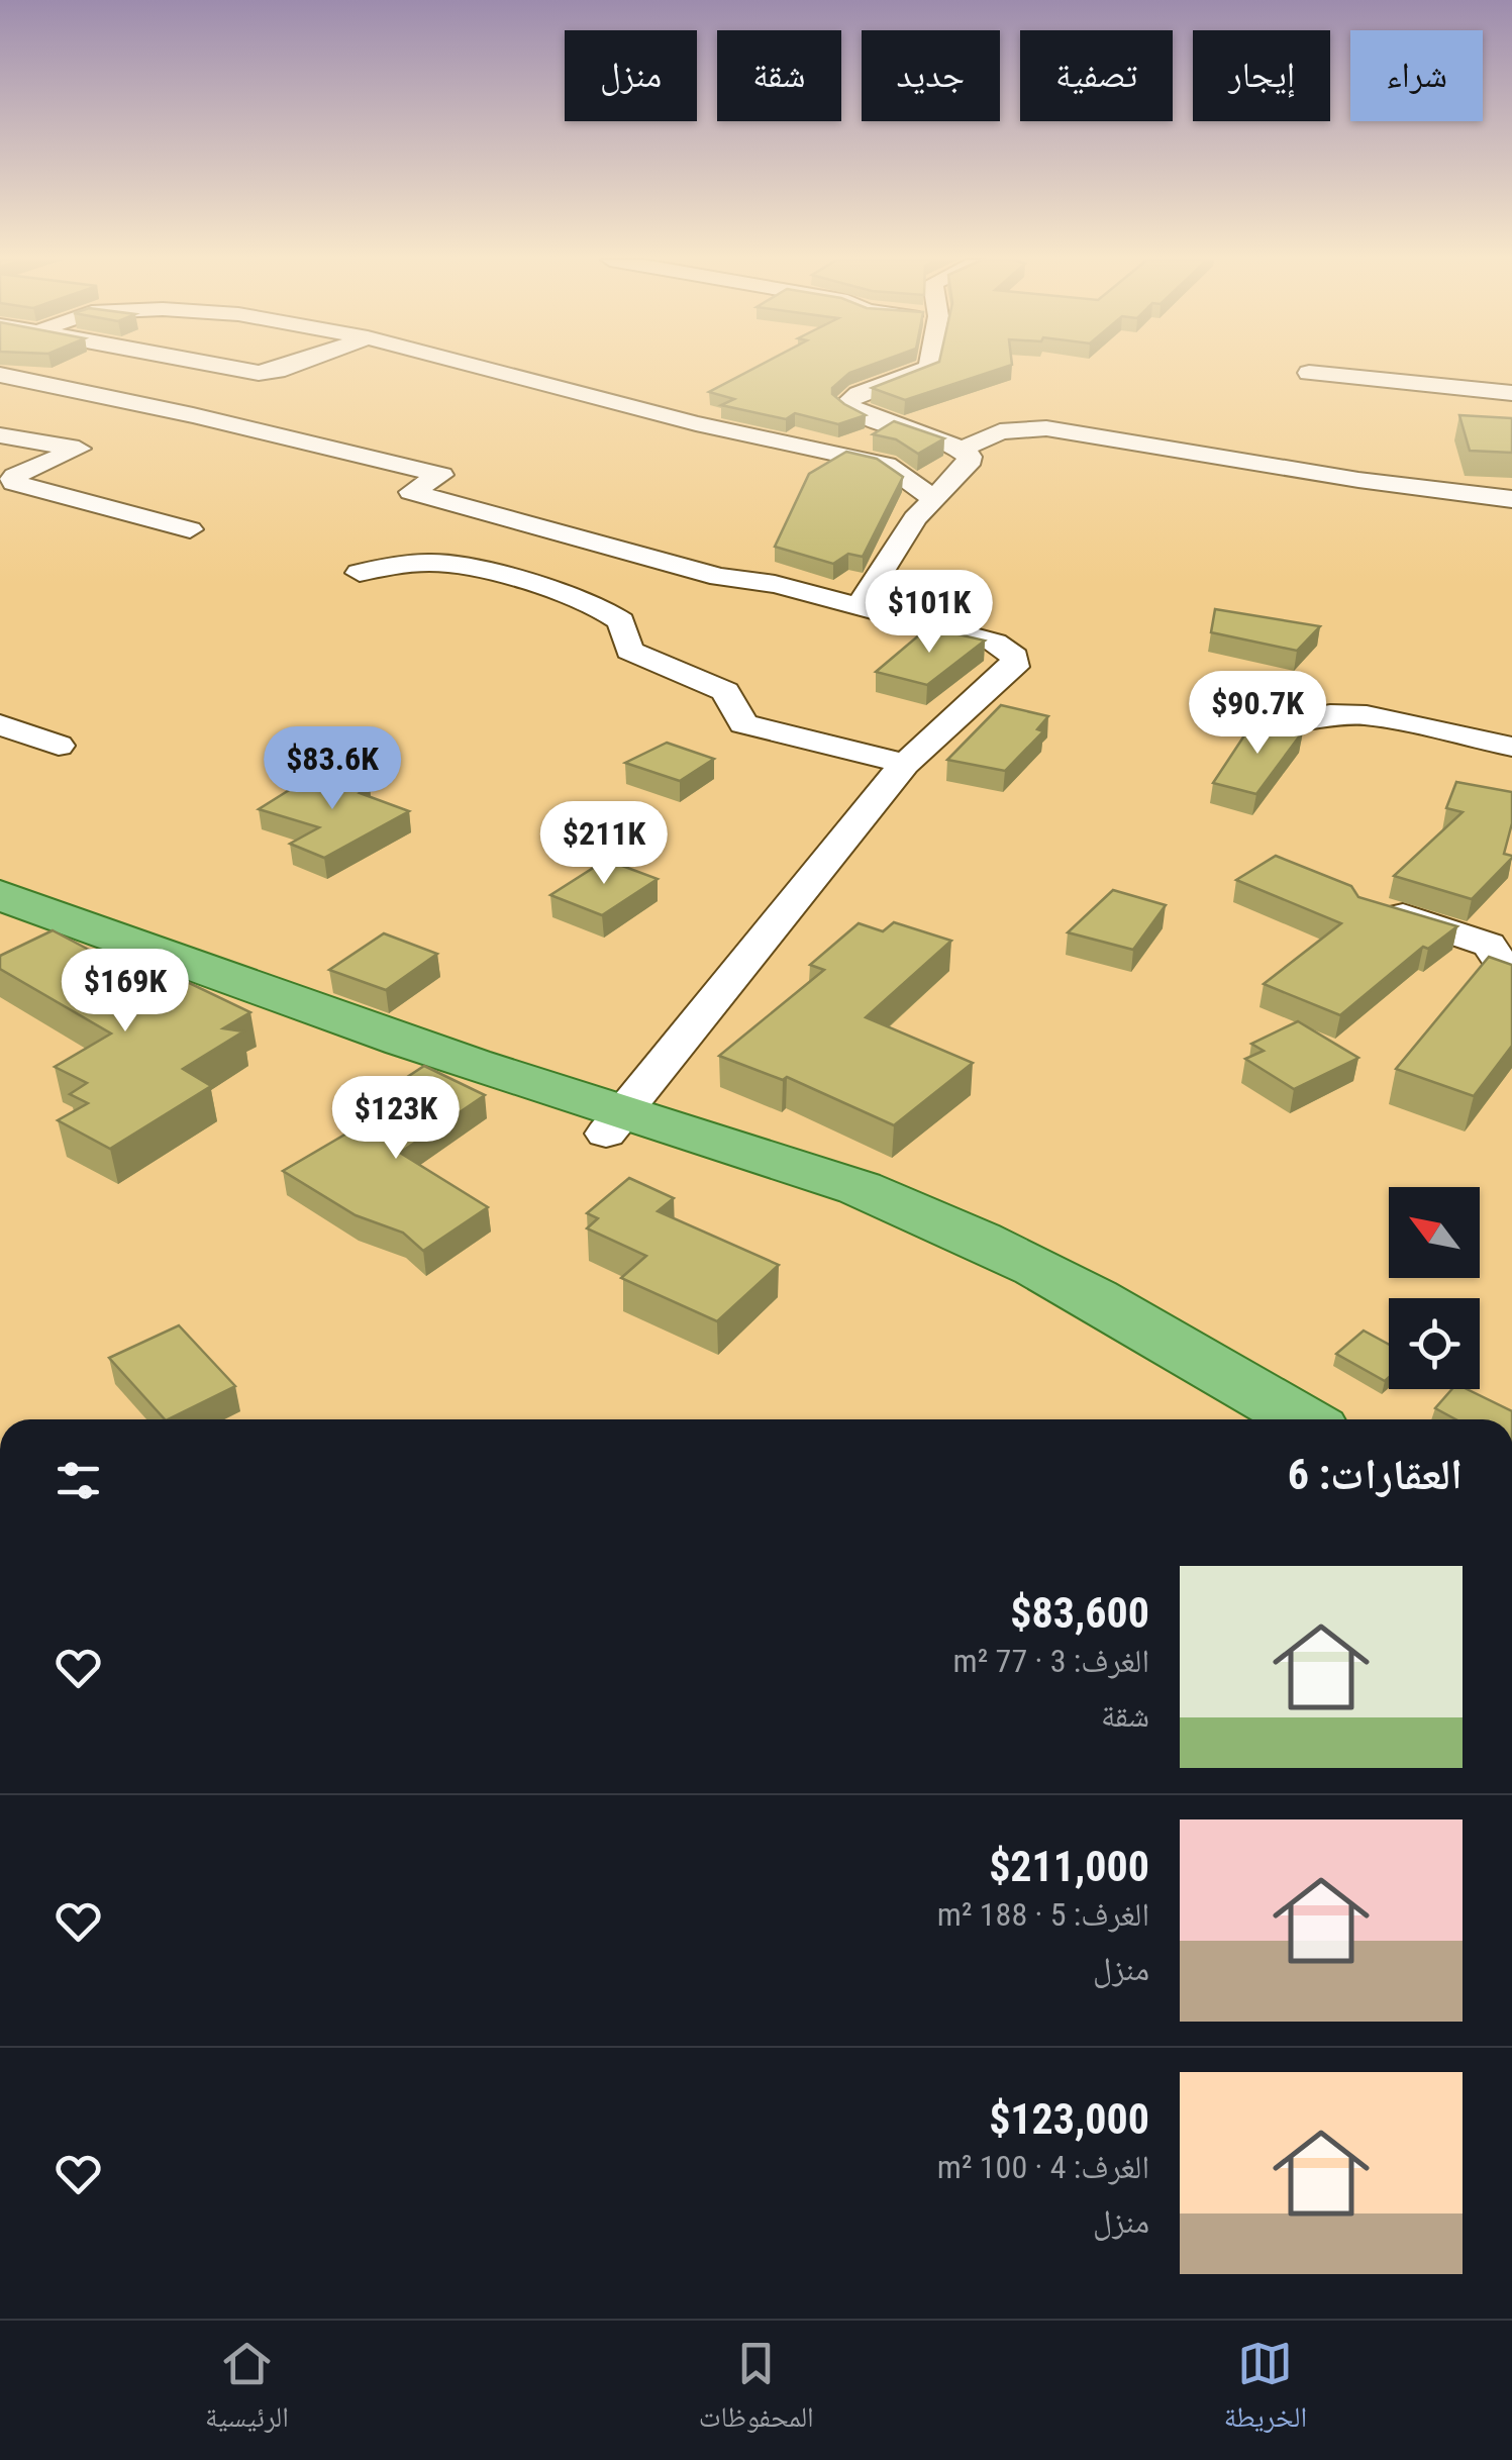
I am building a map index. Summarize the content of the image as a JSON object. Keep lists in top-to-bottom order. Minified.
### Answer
{"north":"top left","page":{"chip":["شراء","إيجار","تصفية","جديد","شقة","منزل"],"price":["$101K","$90.7K","$83.6K","$211K","$169K","$123K"],"heading":"العقارات: 6","list":[{"name":"$83,600","note":"الغرف: 3 · 77 m² · شقة"},{"name":"$211,000","note":"الغرف: 5 · 188 m² · منزل"},{"name":"$123,000","note":"الغرف: 4 · 100 m² · منزل"}],"tabs":["الخريطة","المحفوظات","الرئيسية"]}}
